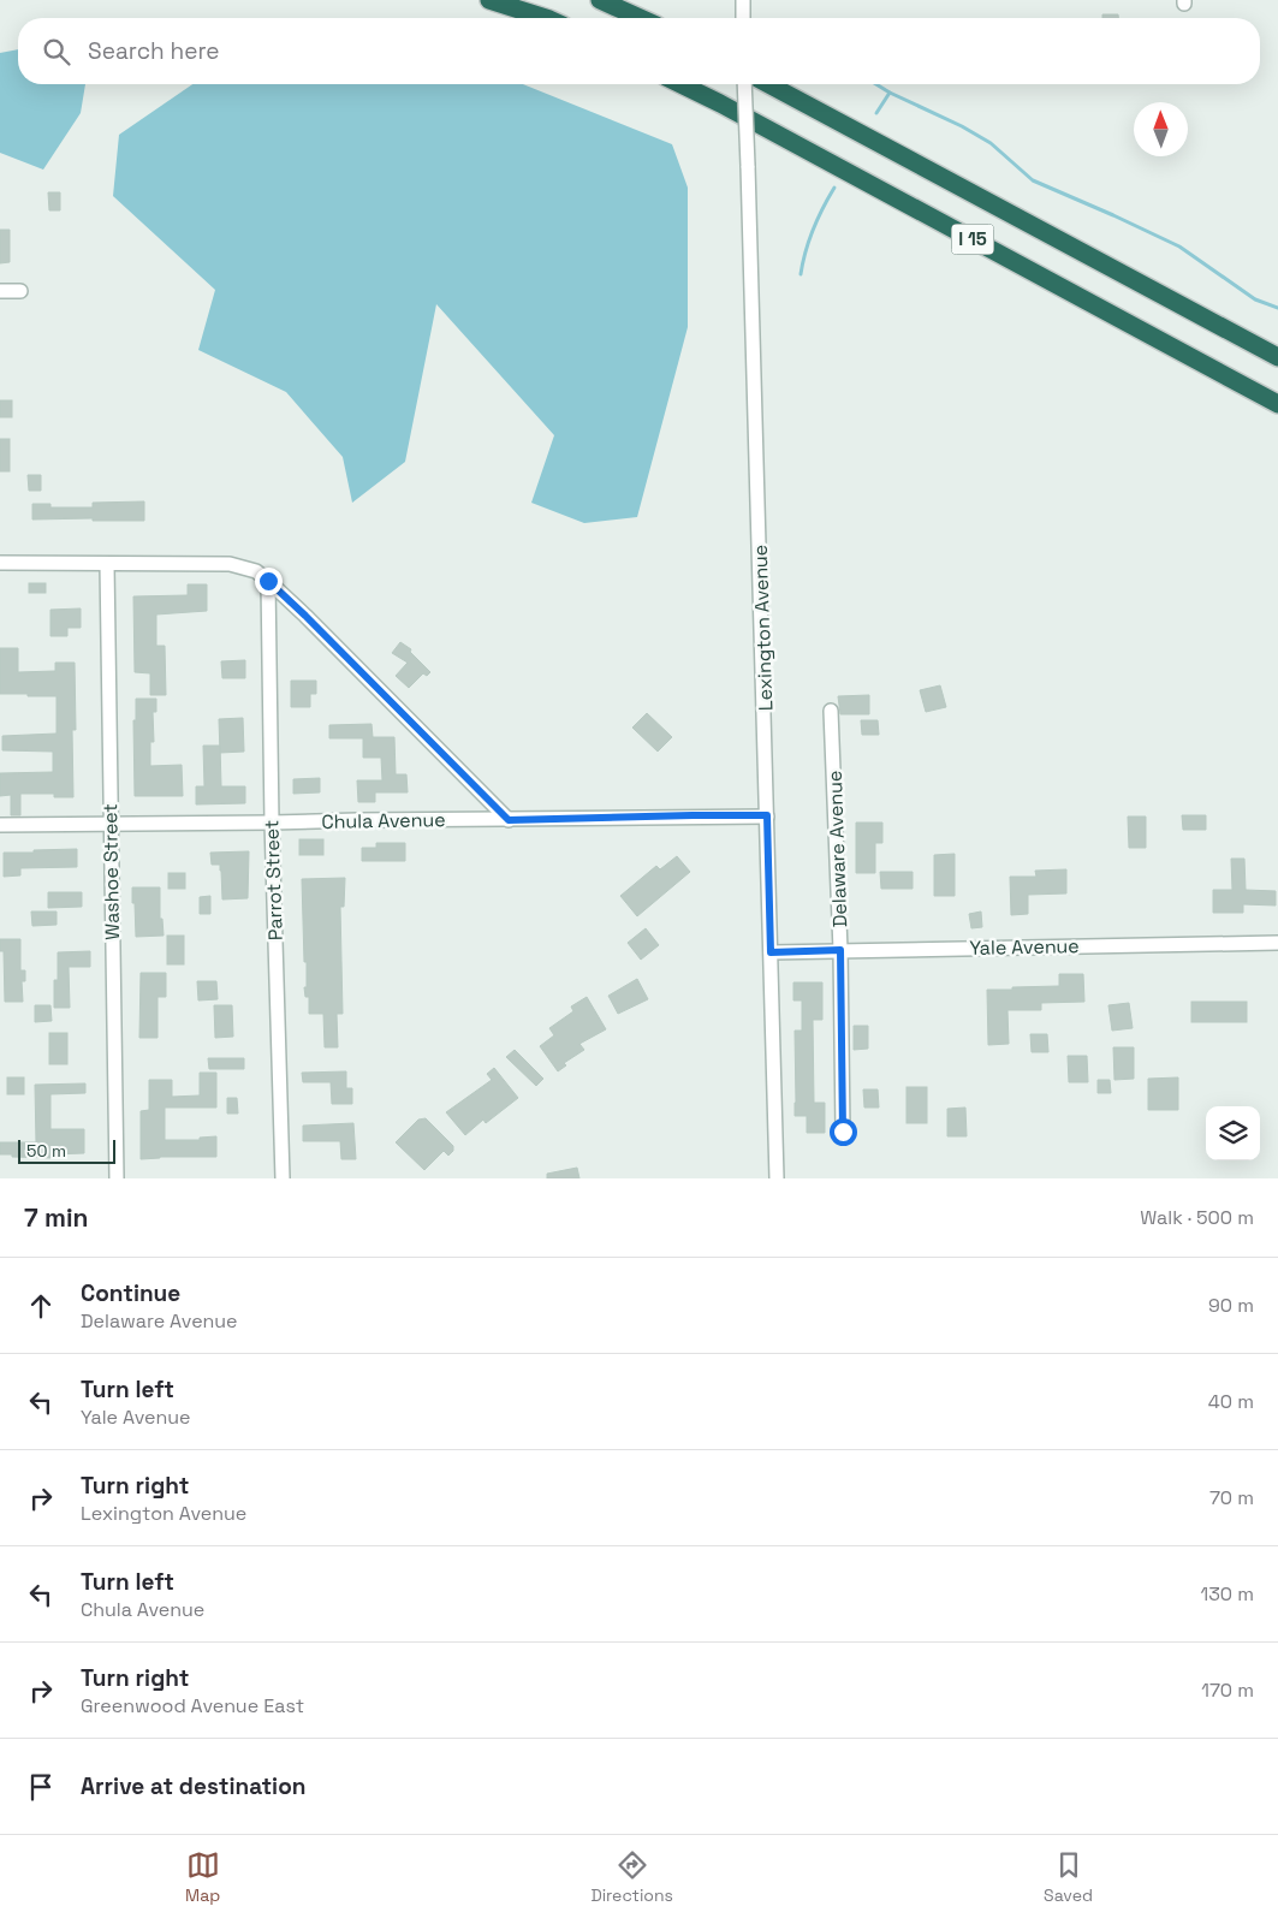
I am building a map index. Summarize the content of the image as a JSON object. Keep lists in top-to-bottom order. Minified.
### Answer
{"streets":{"highway":["I 15"],"street":["Lexington Avenue","Chula Avenue","Delaware Avenue","Washoe Street","Parrot Street","Yale Avenue"]},"crossings":[["Lexington Avenue","Chula Avenue"],["Lexington Avenue","Yale Avenue"],["Chula Avenue","Washoe Street"],["Chula Avenue","Parrot Street"],["Delaware Avenue","Yale Avenue"]],"scale_bar":"50 m","north":"top","page":{"search":"Search here","scale":"50 m","heading":["7 min","Walk · 500 m"],"list":[["Continue","Delaware Avenue","90 m"],["Turn left","Yale Avenue","40 m"],["Turn right","Lexington Avenue","70 m"],["Turn left","Chula Avenue","130 m"],["Turn right","Greenwood Avenue East","170 m"],"Arrive at destination"],"nav":["Map","Directions","Saved"]}}
